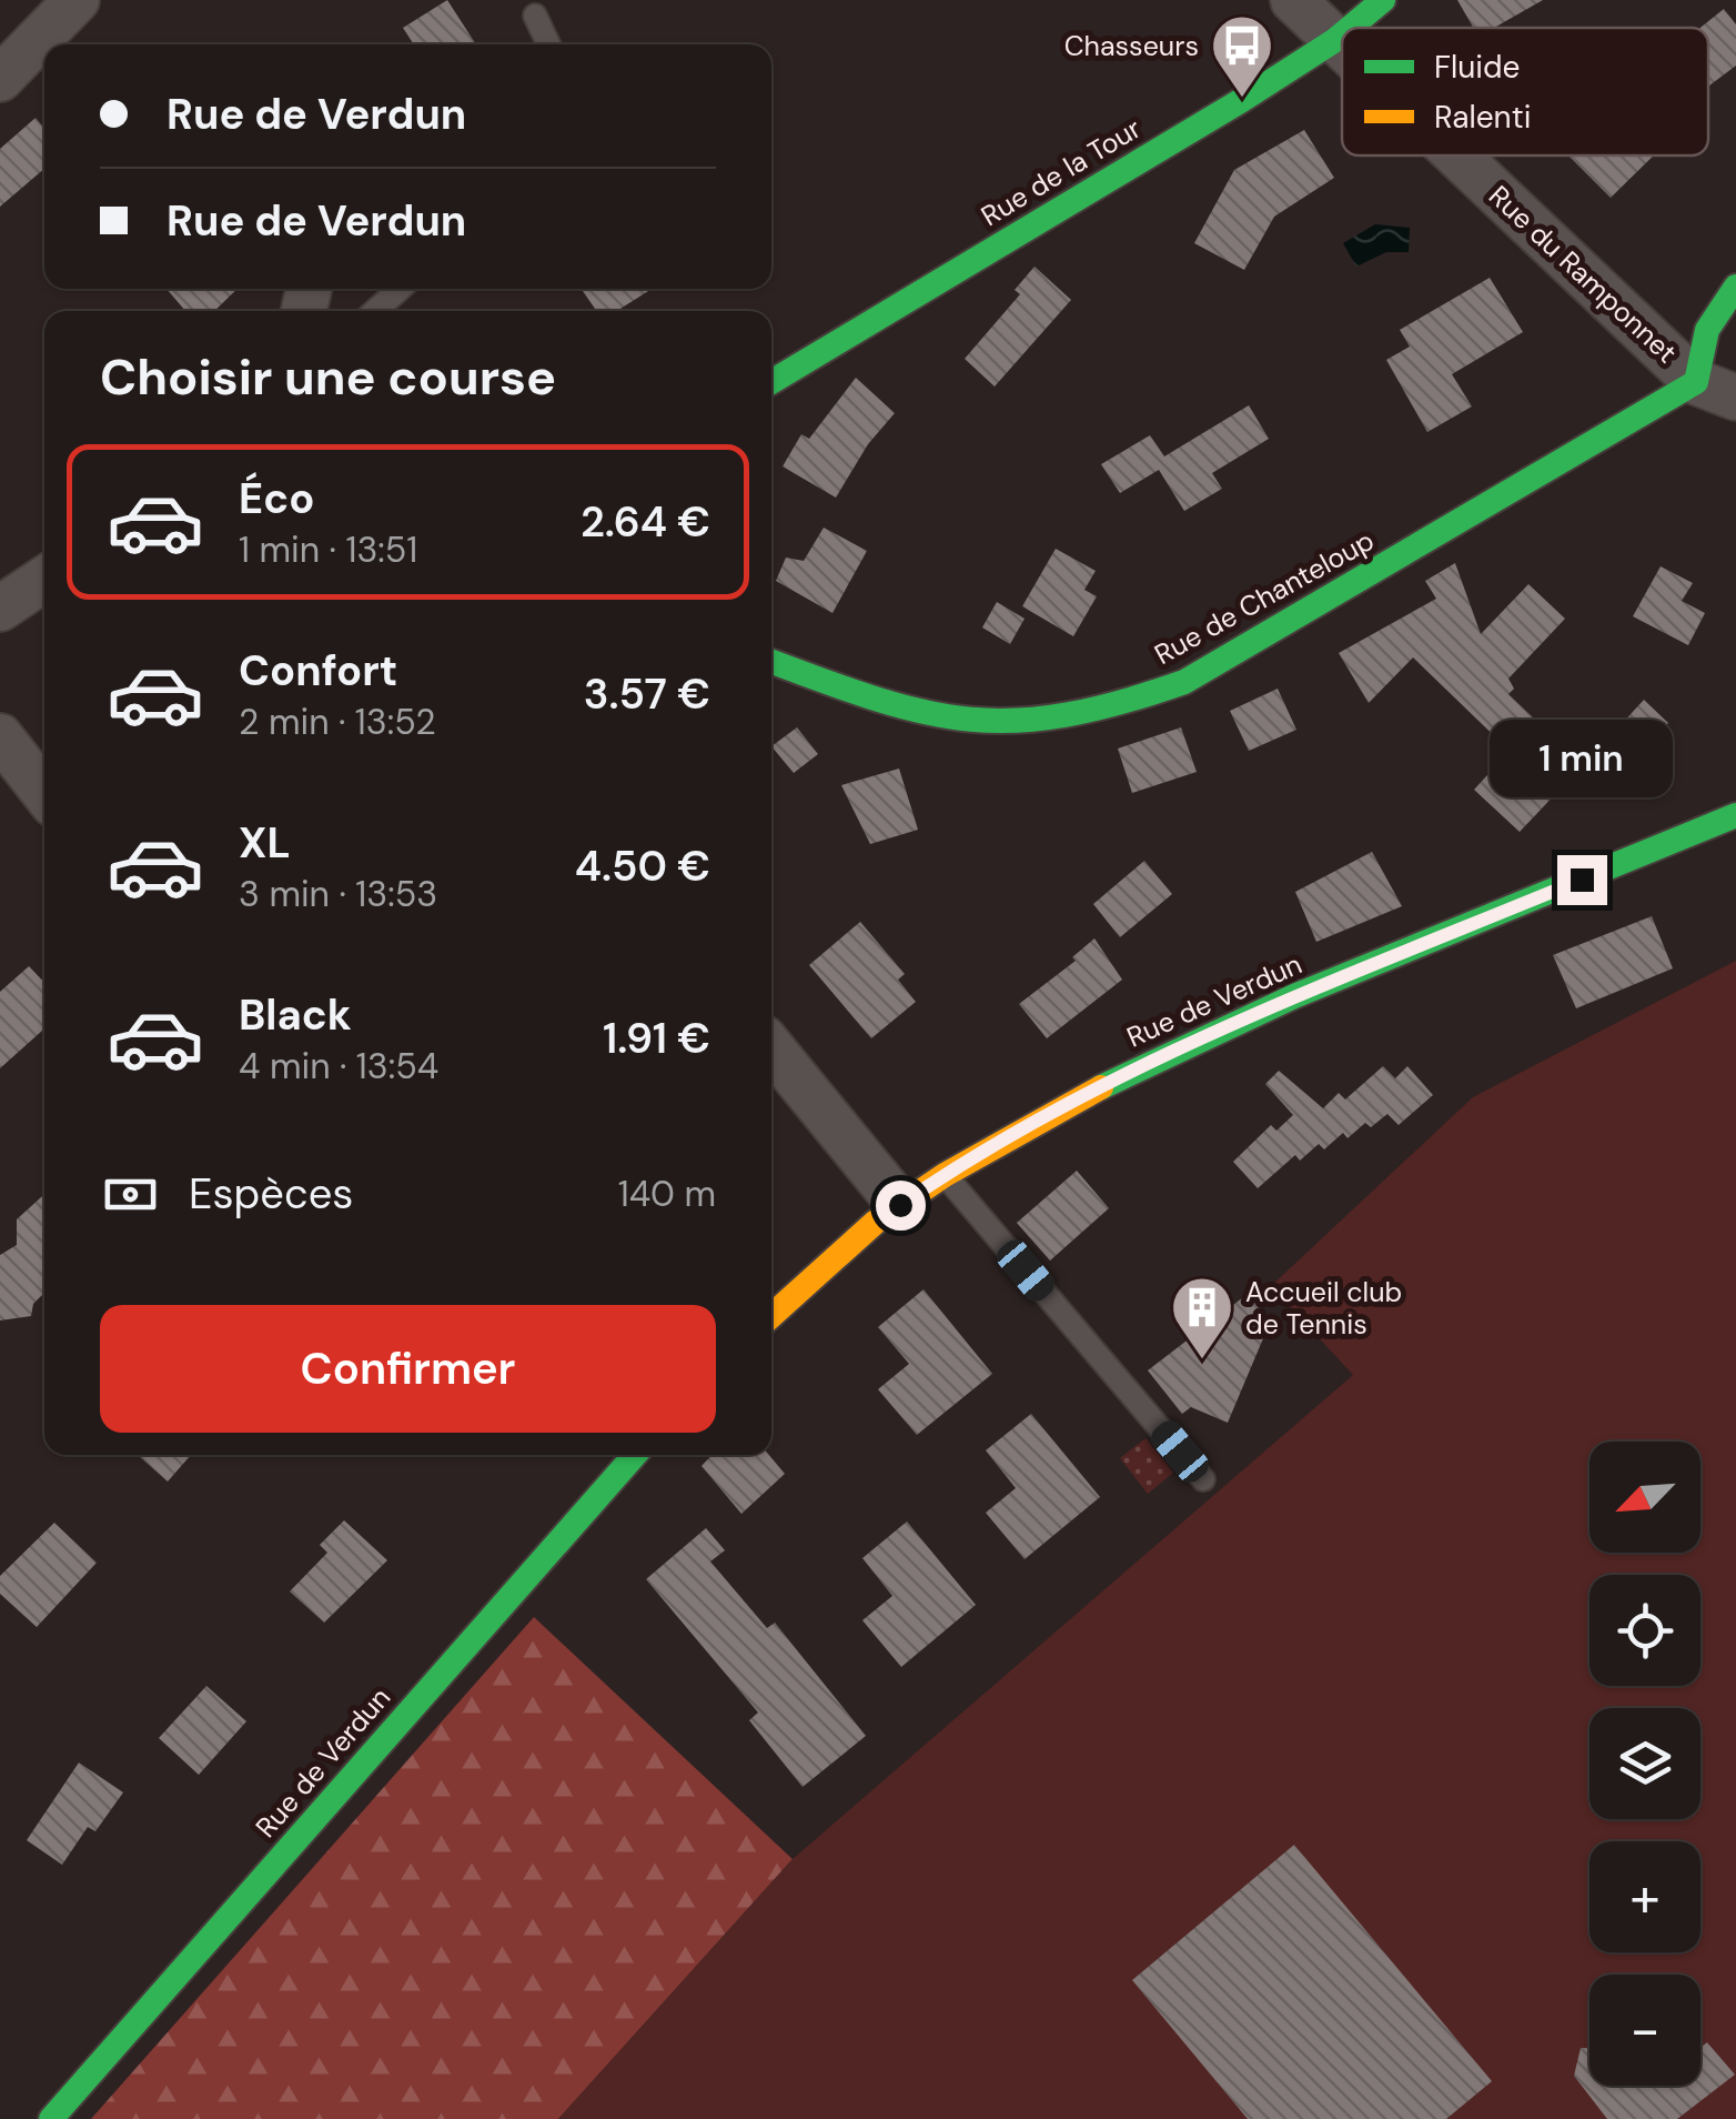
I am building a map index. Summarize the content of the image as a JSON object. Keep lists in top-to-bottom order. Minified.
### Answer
{"streets":{"main road":["Rue de la Tour","Rue de Chanteloup","Rue de Verdun"],"street":["Rue du Ramponnet"]},"crossings":[["Rue de la Tour","Rue du Ramponnet"],["Rue du Ramponnet","Rue de Chanteloup"]],"places":{"bus stop":["Chasseurs"],"building":["Accueil club de Tennis"]},"legend":["Fluide","Ralenti"],"north":"bottom left","page":{"banner":["Rue de Verdun","Rue de Verdun"],"heading":"Choisir une course","list":[{"name":"Éco","note":"1 min · 13:51","value":"2.64 €"},{"name":"Confort","note":"2 min · 13:52","value":"3.57 €"},{"name":"XL","note":"3 min · 13:53","value":"4.50 €"},{"name":"Black","note":"4 min · 13:54","value":"1.91 €"}],"bubble":"1 min","pay":["Espèces","140 m"],"buttons":"Confirmer","map_buttons":["+","−"]}}
